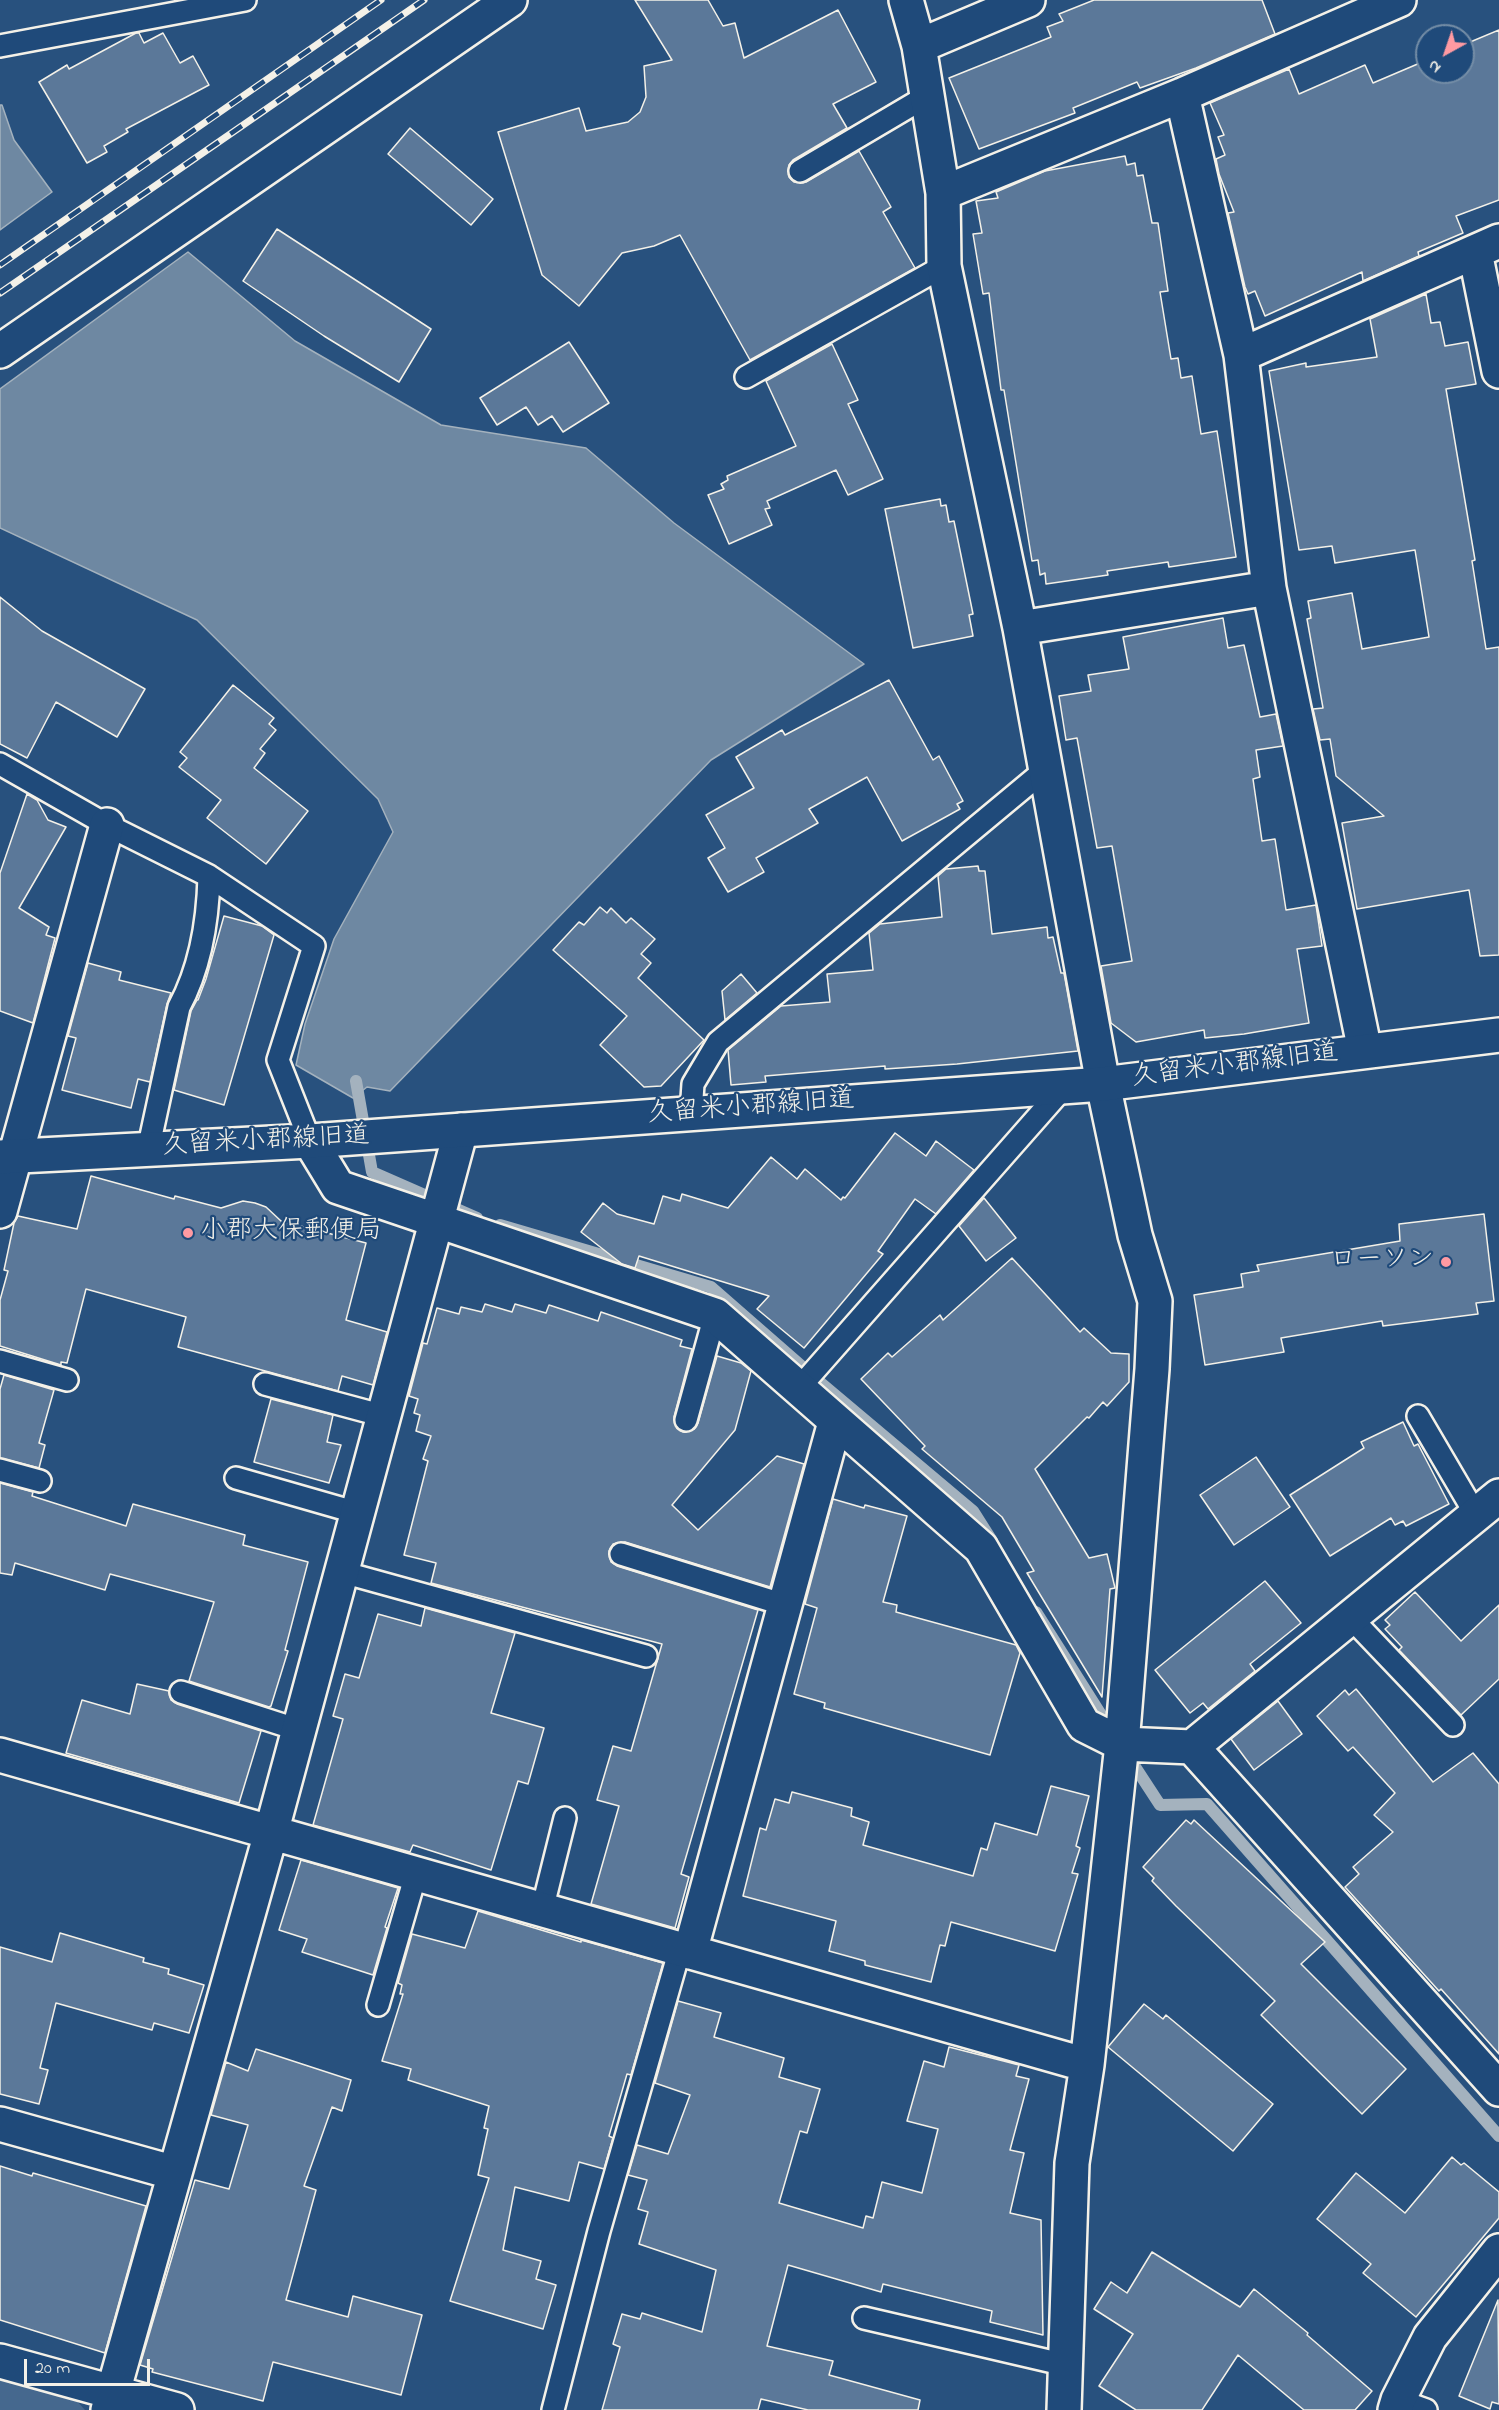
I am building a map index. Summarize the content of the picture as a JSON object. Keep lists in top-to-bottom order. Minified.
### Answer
{"streets":{"street":["久留米小郡線旧道"]},"places":["小郡大保郵便局","ローソン"],"scale_bar":"20 m","north":"bottom left"}
